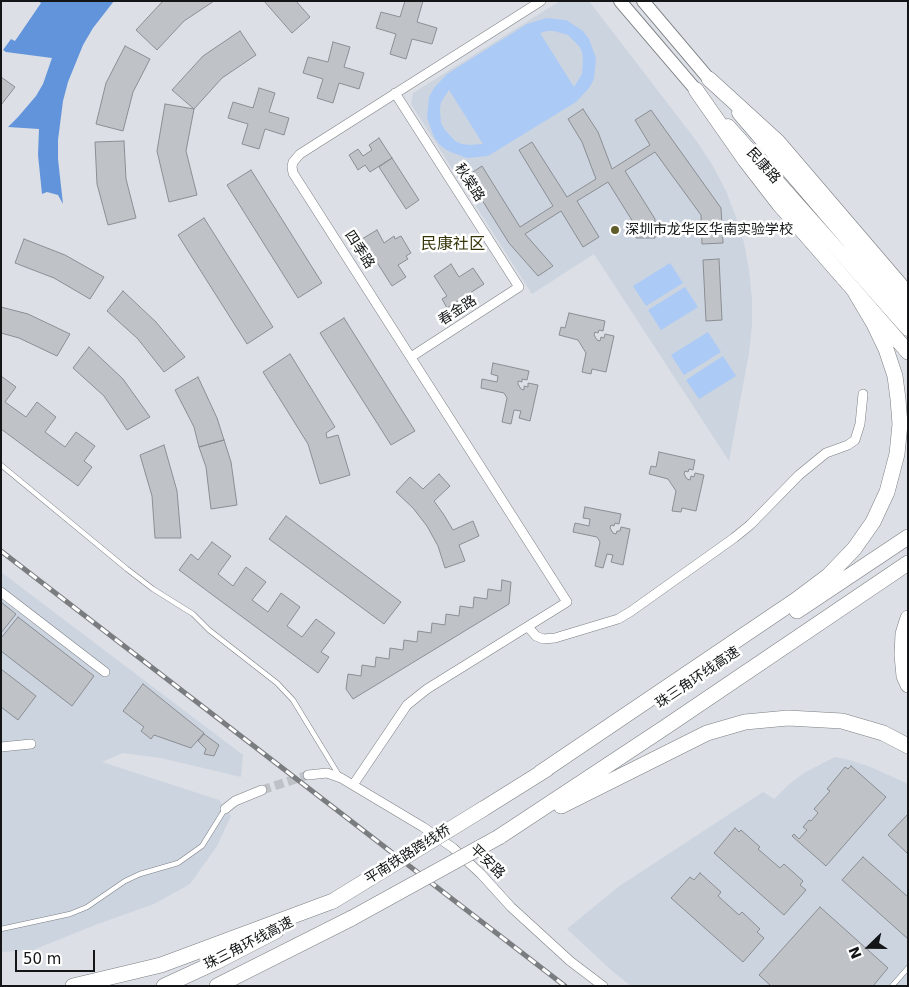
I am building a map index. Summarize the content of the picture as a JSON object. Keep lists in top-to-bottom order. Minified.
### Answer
{"streets":{"highway":["珠三角环线高速","平南铁路跨线桥"],"main road":["民康路"],"street":["秋棠路","四季路","春金路","平安路"]},"crossings":[["秋棠路","四季路"],["秋棠路","春金路"],["四季路","春金路"],["珠三角环线高速","平南铁路跨线桥"]],"districts":["民康社区"],"places":["深圳市龙华区华南实验学校"],"scale_bar":"50 m","north":"left"}
